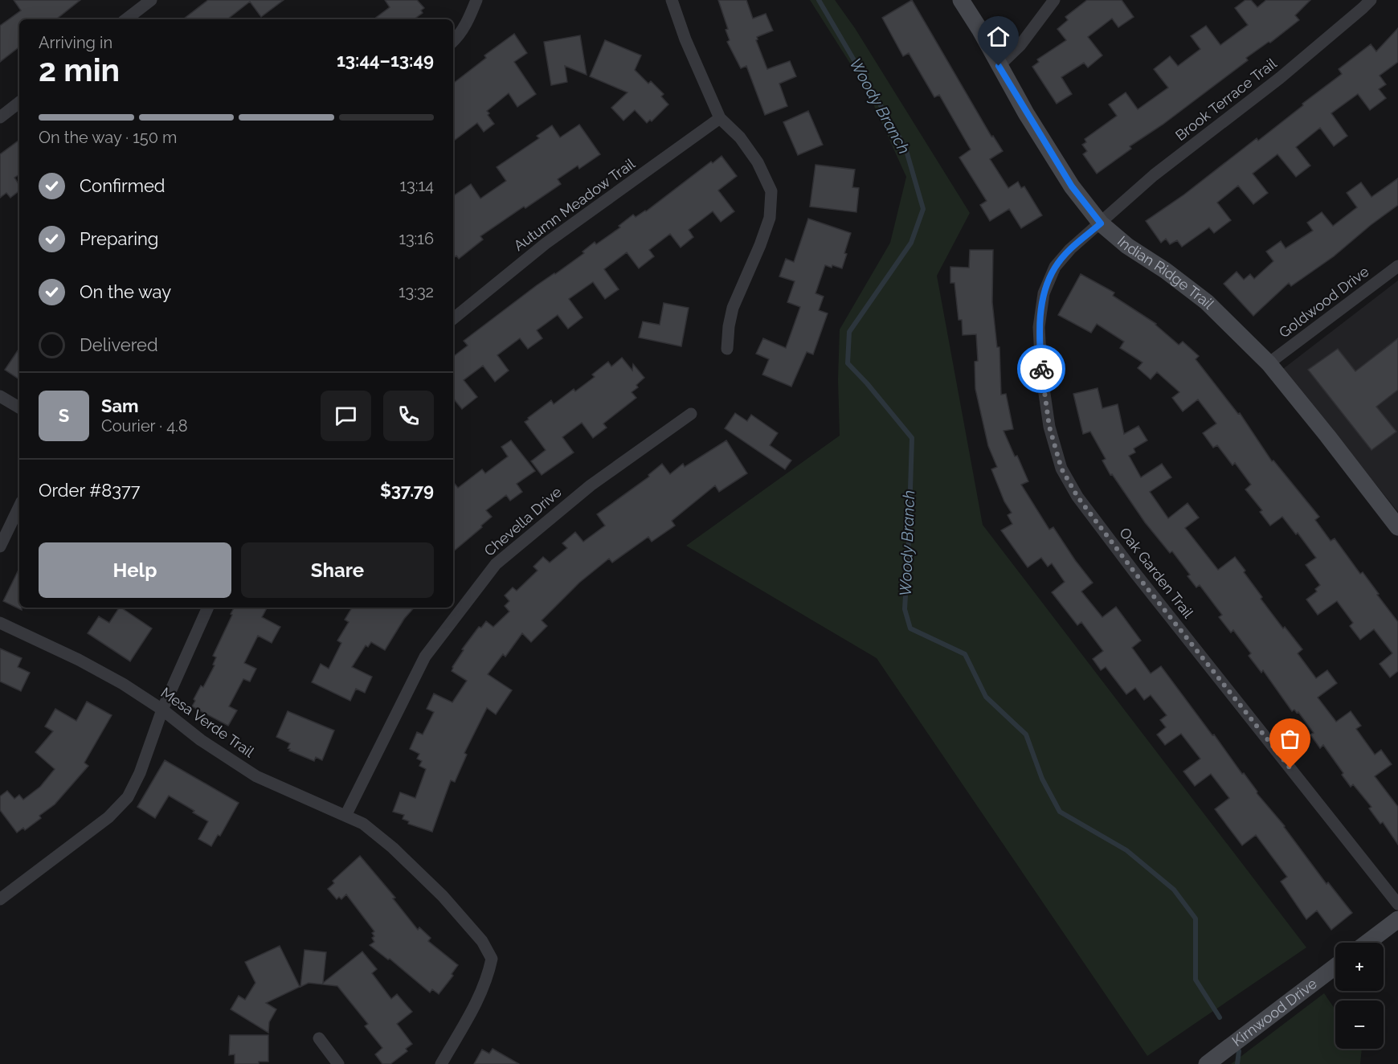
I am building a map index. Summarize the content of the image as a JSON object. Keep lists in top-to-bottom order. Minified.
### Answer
{"streets":{"street":["Brook Terrace Trail","Autumn Meadow Trail","Indian Ridge Trail","Goldwood Drive","Chevella Drive","Oak Garden Trail","Mesa Verde Trail","Kirnwood Drive"]},"crossings":[["Brook Terrace Trail","Indian Ridge Trail"],["Brook Terrace Trail","Oak Garden Trail"],["Indian Ridge Trail","Goldwood Drive"],["Indian Ridge Trail","Oak Garden Trail"],["Chevella Drive","Mesa Verde Trail"]],"water":["Woody Branch"],"page":{"heading":["2 min","Arriving in","13:44–13:49"],"panel":["Sam","Courier · 4.8","Order #8377","$37.79"],"bar":"On the way · 150 m","list":[["Confirmed","13:14"],["Preparing","13:16"],["On the way","13:32"],"Delivered"],"round":"S","buttons":["Help","Share"],"map_buttons":["+","−"]}}
